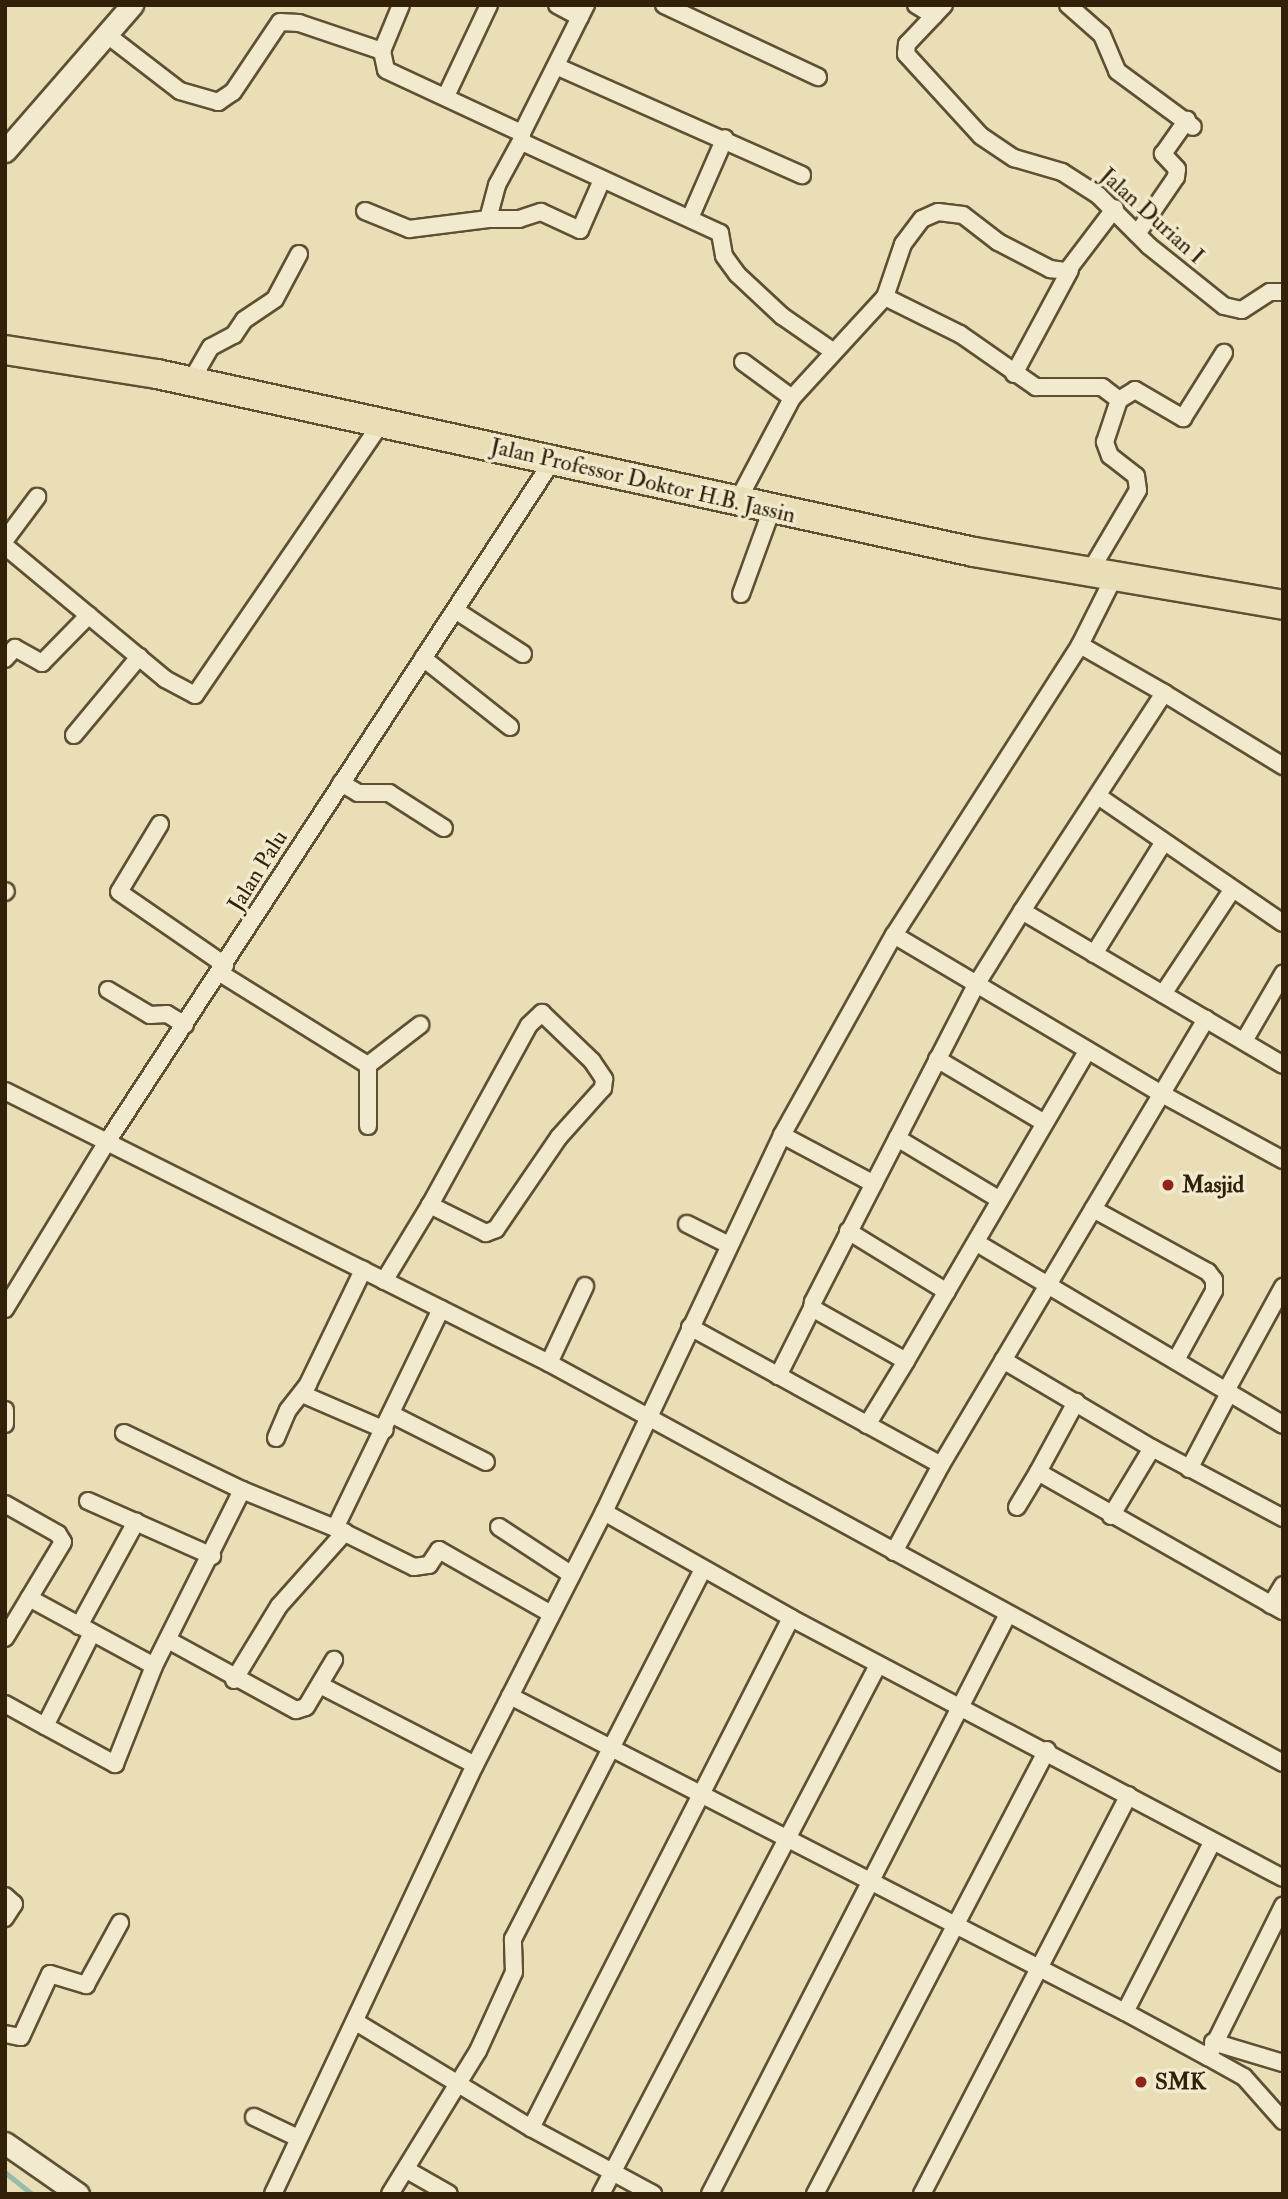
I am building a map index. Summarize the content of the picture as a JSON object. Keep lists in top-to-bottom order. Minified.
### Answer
{"streets":{"highway":["Jalan Professor Doktor H.B. Jassin"],"street":["Jalan Durian I","Jalan Palu"]},"crossings":[["Jalan Professor Doktor H.B. Jassin","Jalan Palu"]],"places":["Masjid","SMK"]}
